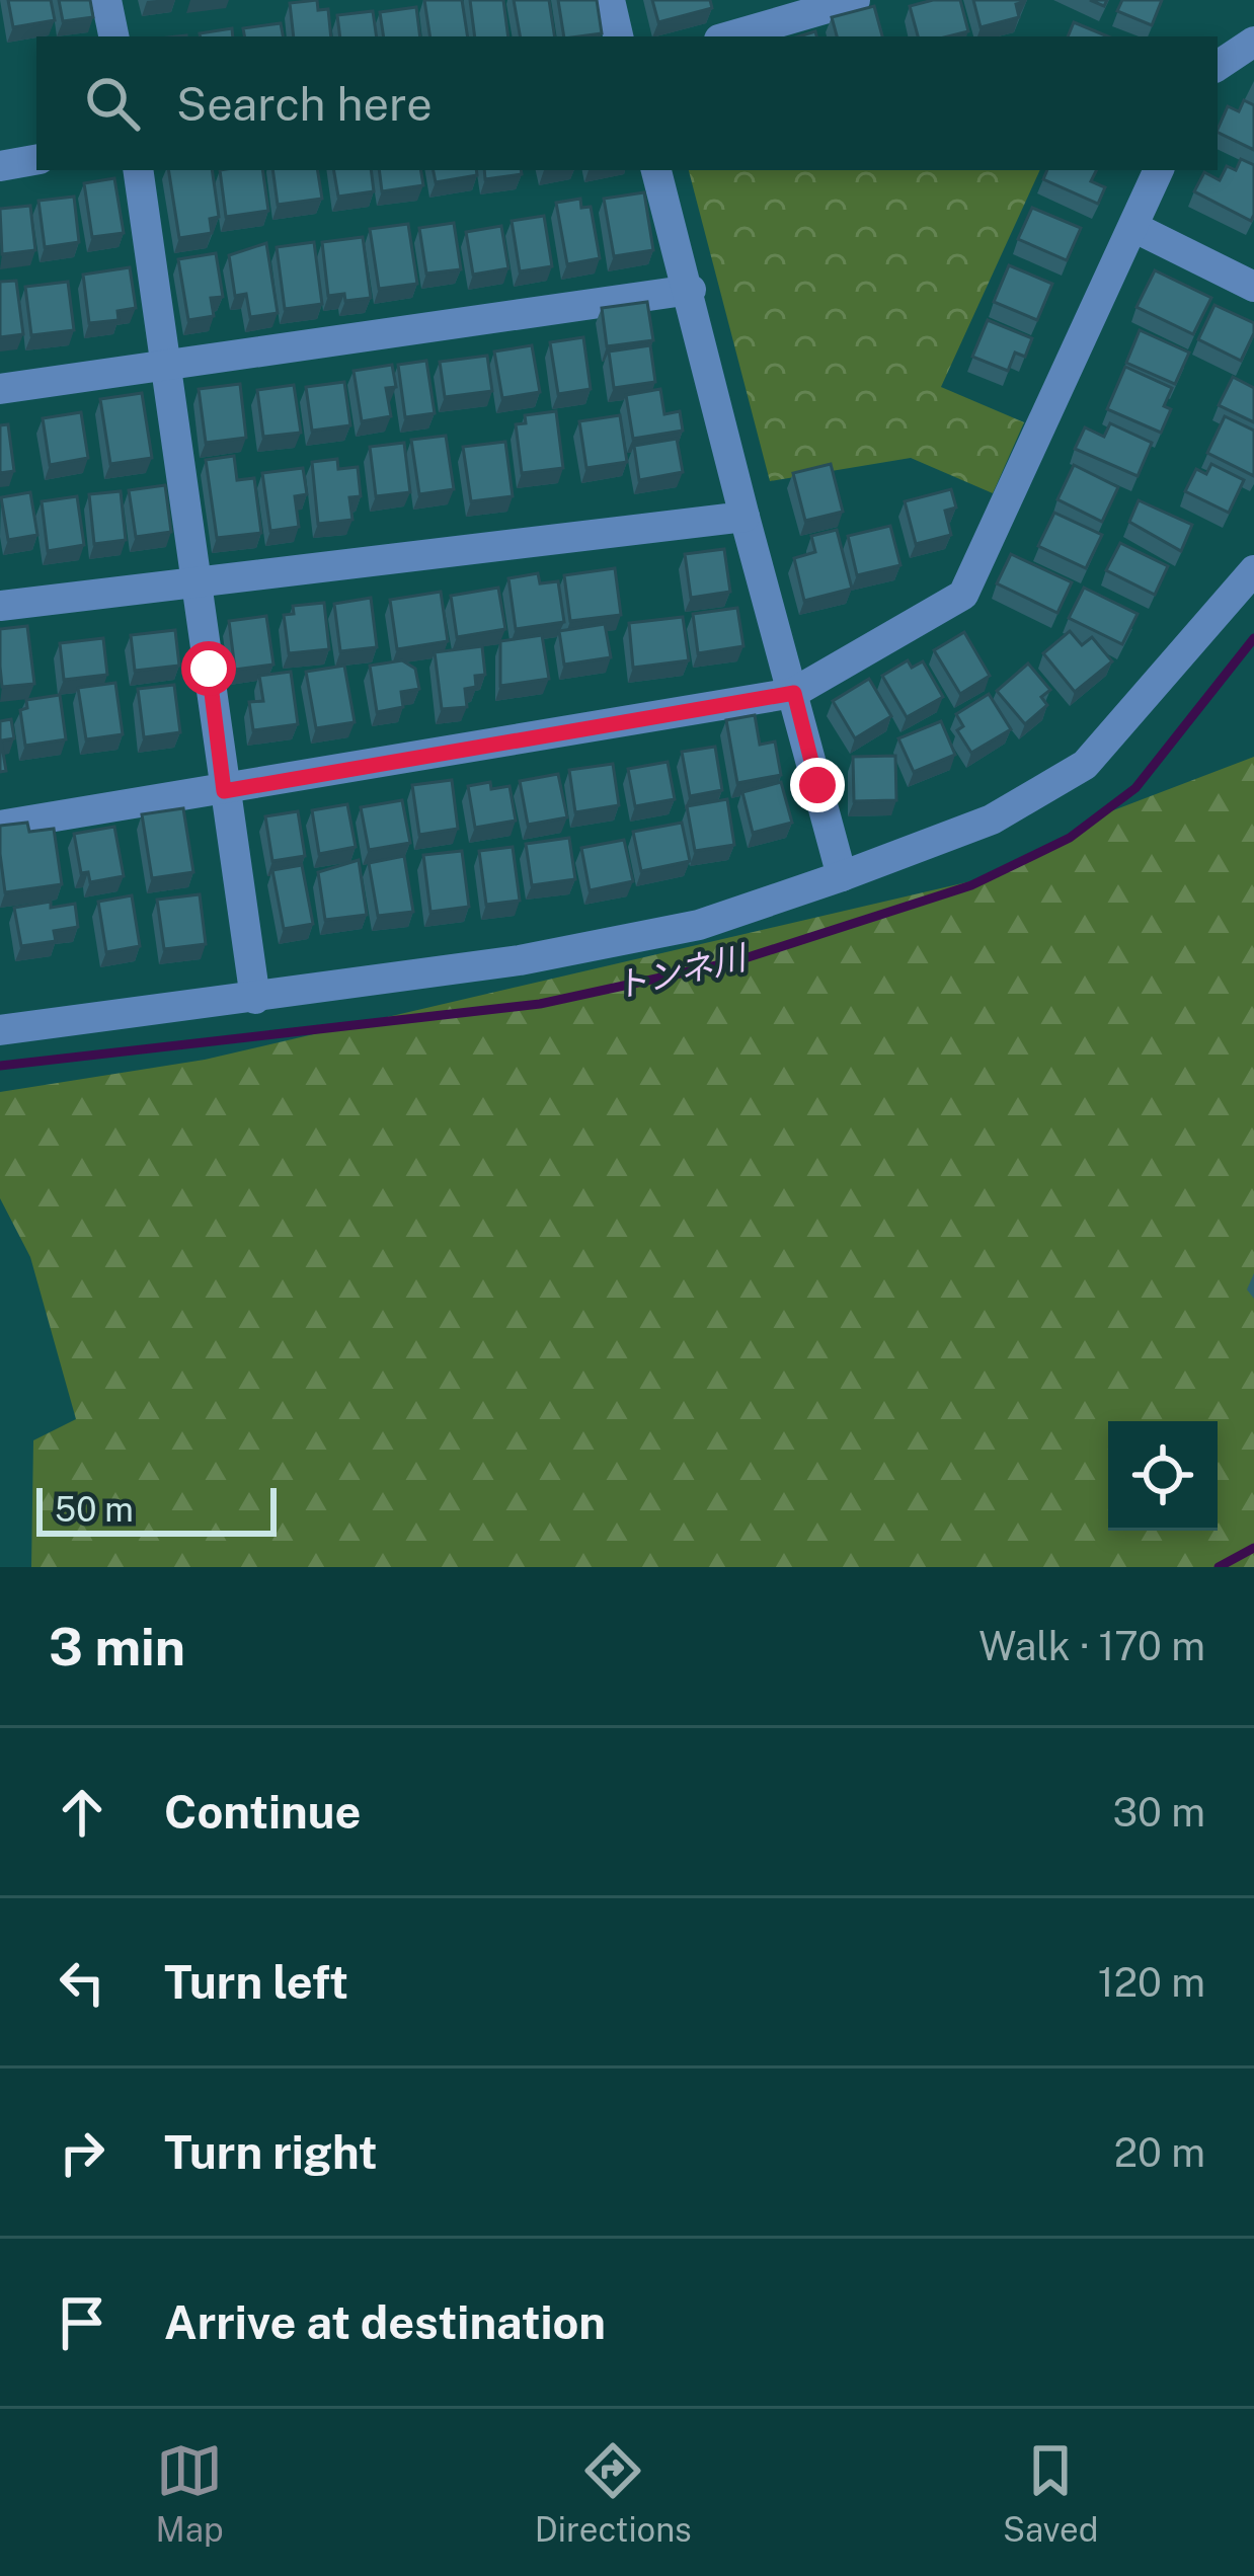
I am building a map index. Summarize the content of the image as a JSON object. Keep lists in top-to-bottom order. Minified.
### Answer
{"water":["トンネ川"],"scale_bar":"50 m","page":{"search":"Search here","scale":"50 m","heading":["3 min","Walk · 170 m"],"list":[["Continue","30 m"],["Turn left","120 m"],["Turn right","20 m"],"Arrive at destination"],"nav":["Map","Directions","Saved"]}}
